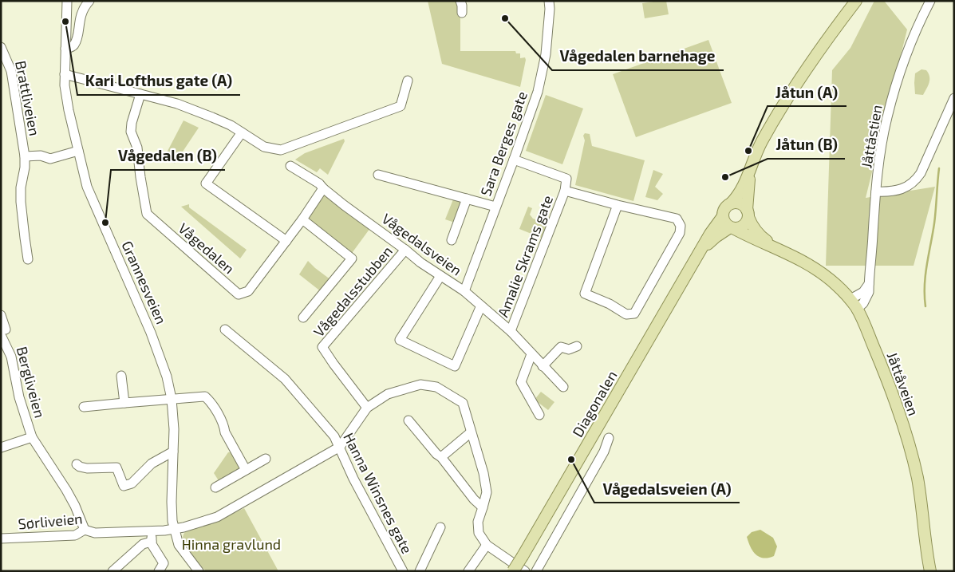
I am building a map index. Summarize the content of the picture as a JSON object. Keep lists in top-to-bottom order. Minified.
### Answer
{"streets":{"main road":["Jåttåveien","Diagonalen"],"street":["Brattliveien","Jåttåstien","Sara Berges gate","Vågedalsveien","Vågedalen","Amalie Skrams gate","Grannesveien","Vågedalsstubben","Bergliveien","Hanna Winsnes gate","Sørliveien"]},"crossings":[["Brattliveien","Grannesveien"],["Jåttåstien","Jåttåveien"],["Sara Berges gate","Vågedalsveien"],["Vågedalsveien","Vågedalen"],["Vågedalsveien","Amalie Skrams gate"],["Vågedalsveien","Vågedalsstubben"],["Grannesveien","Sørliveien"],["Bergliveien","Sørliveien"],["Jåttåveien","Diagonalen"],["Hanna Winsnes gate","Sørliveien"]],"parks":["Hinna gravlund"],"places":["Vågedalen barnehage","Kari Lofthus gate (A)","Jåtun (A)","Jåtun (B)","Vågedalen (B)","Vågedalsveien (A)"]}
